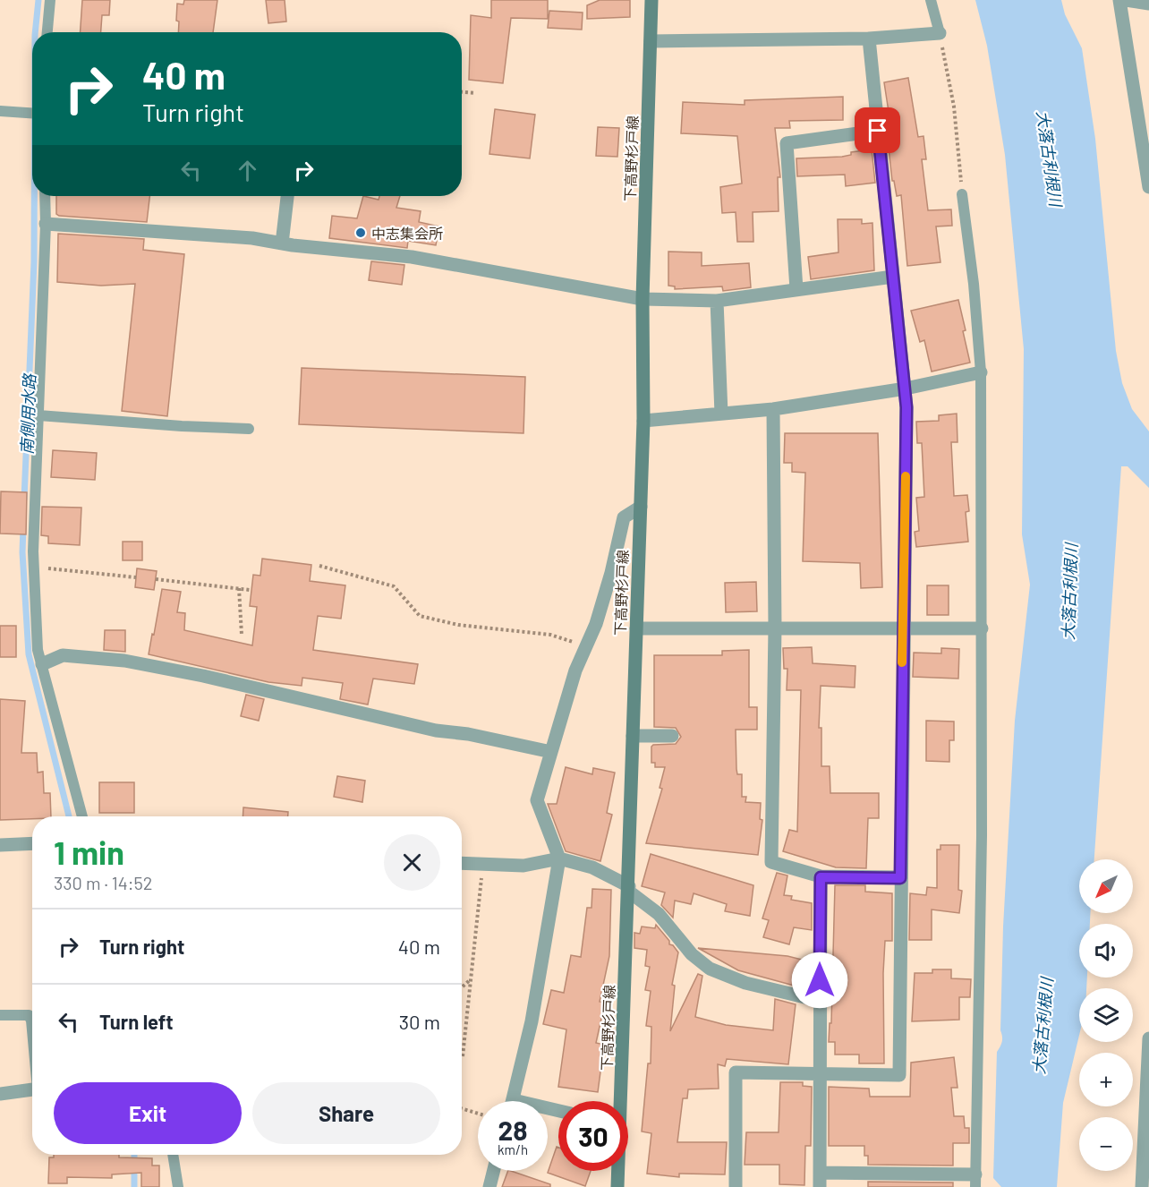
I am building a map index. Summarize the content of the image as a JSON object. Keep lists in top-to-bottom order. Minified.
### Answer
{"streets":{"main road":["下高野杉戸線"]},"water":["大落古利根川","南側用水路"],"places":["中志集会所"],"north":"bottom left","page":{"turn":["40 m","Turn right"],"heading":["1 min","330 m · 14:52"],"map_buttons":["+","−"],"list":[{"name":"Turn right","value":"40 m"},{"name":"Turn left","value":"30 m"}],"buttons":["Exit","Share"],"speed":"28 km/h","limit":"30"}}
